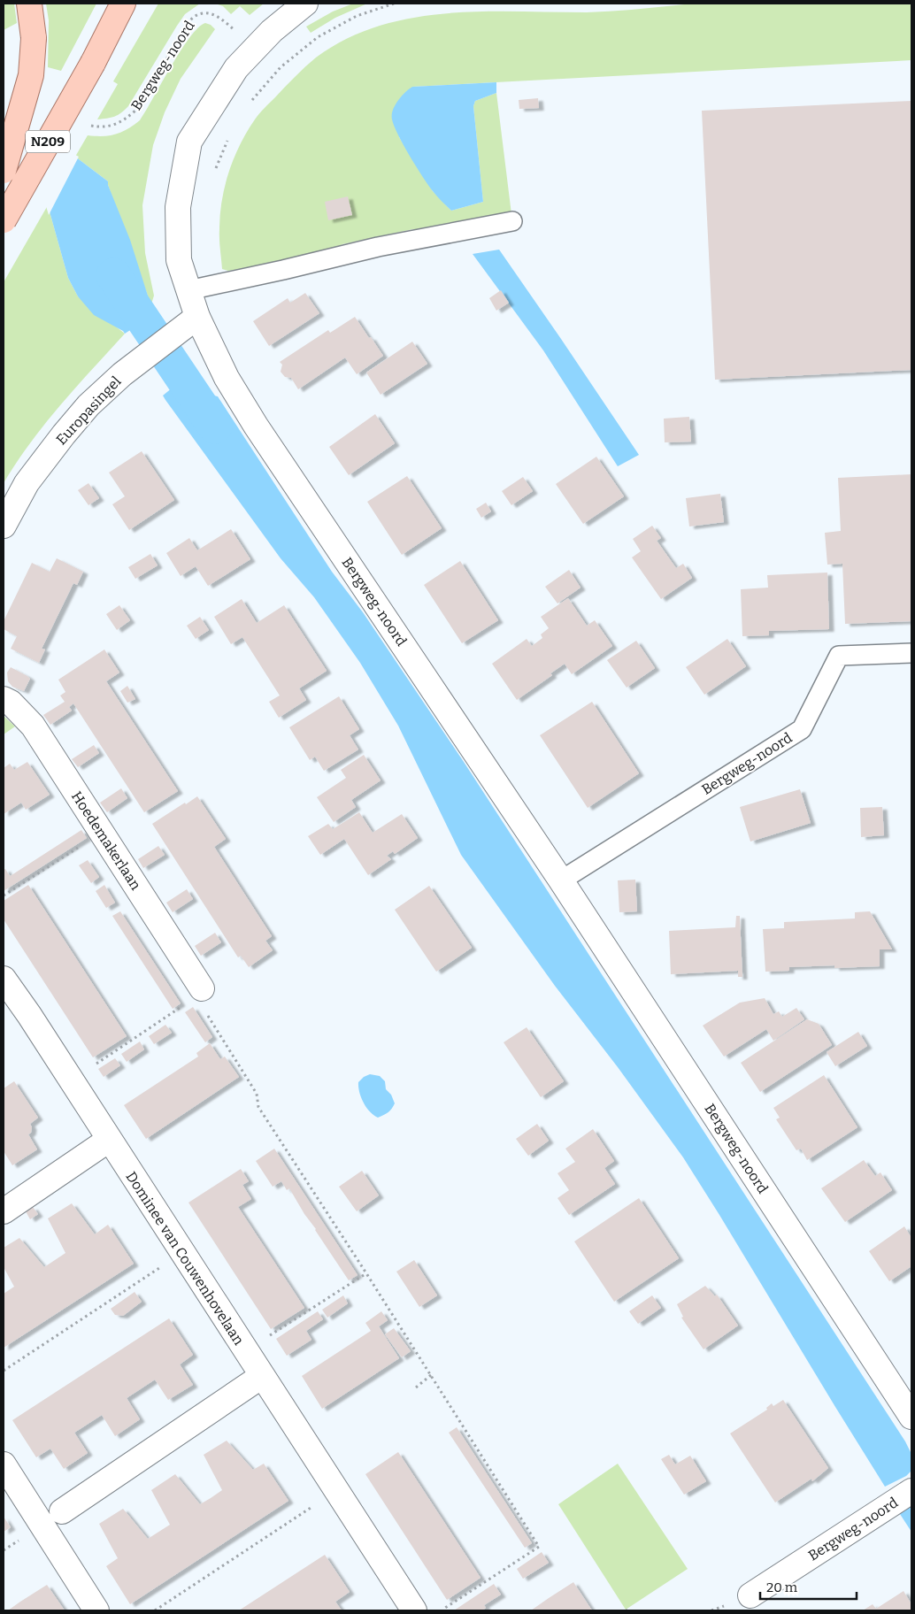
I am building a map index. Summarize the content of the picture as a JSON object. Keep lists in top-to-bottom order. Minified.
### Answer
{"streets":{"main road":["N209"],"street":["Bergweg-noord","Europasingel","Hoedemakerlaan","Dominee van Couwenhovelaan"]},"crossings":[["Bergweg-noord","Europasingel"]],"scale_bar":"20 m"}
